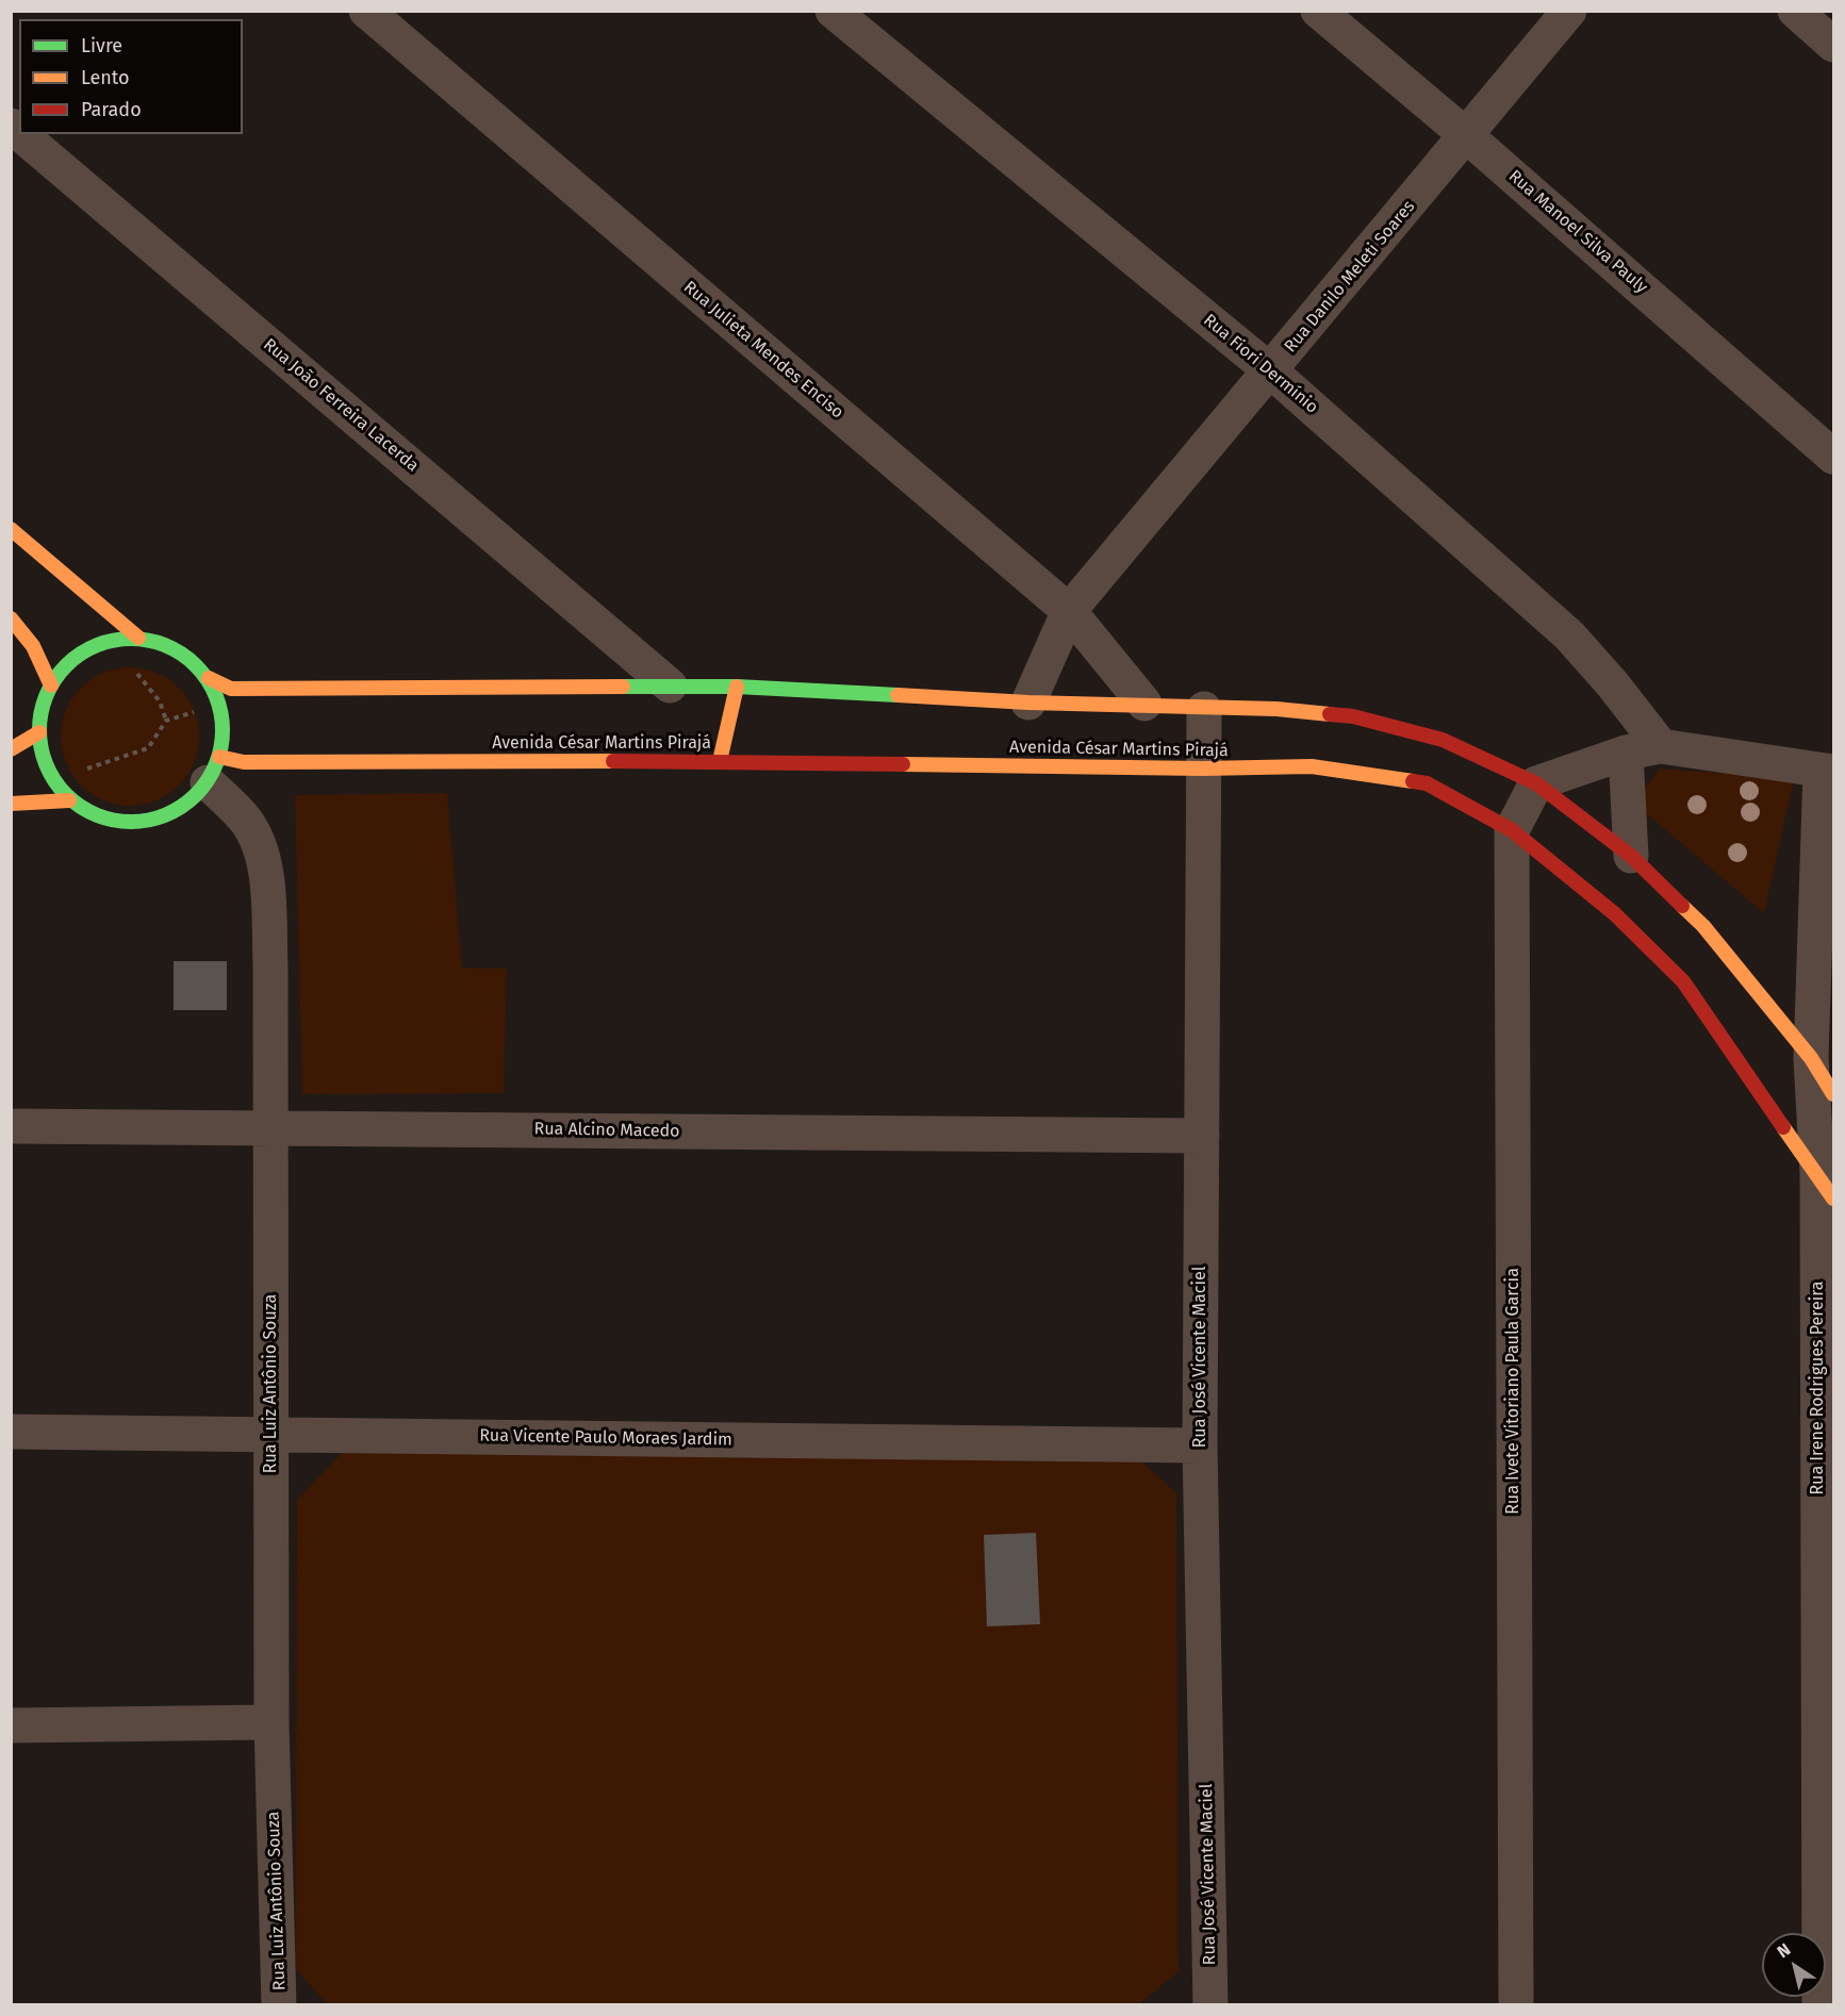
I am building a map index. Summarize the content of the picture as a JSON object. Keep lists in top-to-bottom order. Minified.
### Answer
{"streets":{"street":["Rua Manoel Silva Pauly","Rua Danilo Meleti Soares","Rua Julieta Mendes Enciso","Rua Fiori Dermínio","Rua João Ferreira Lacerda","Avenida César Martins Pirajá","Rua Alcino Macedo","Rua José Vicente Maciel","Rua Luiz Antônio Souza","Rua Irene Rodrigues Pereira","Rua Ivete Vitoriano Paula Garcia","Rua Vicente Paulo Moraes Jardim"]},"crossings":[["Rua Manoel Silva Pauly","Rua Danilo Meleti Soares"],["Rua Danilo Meleti Soares","Rua Julieta Mendes Enciso"],["Rua Danilo Meleti Soares","Rua Fiori Dermínio"],["Avenida César Martins Pirajá","Rua José Vicente Maciel"],["Avenida César Martins Pirajá","Rua Luiz Antônio Souza"],["Avenida César Martins Pirajá","Rua Irene Rodrigues Pereira"],["Avenida César Martins Pirajá","Rua Ivete Vitoriano Paula Garcia"],["Rua Alcino Macedo","Rua José Vicente Maciel"],["Rua Alcino Macedo","Rua Luiz Antônio Souza"],["Rua José Vicente Maciel","Rua Vicente Paulo Moraes Jardim"],["Rua Luiz Antônio Souza","Rua Vicente Paulo Moraes Jardim"]],"legend":["Livre","Lento","Parado"],"north":"top left"}
